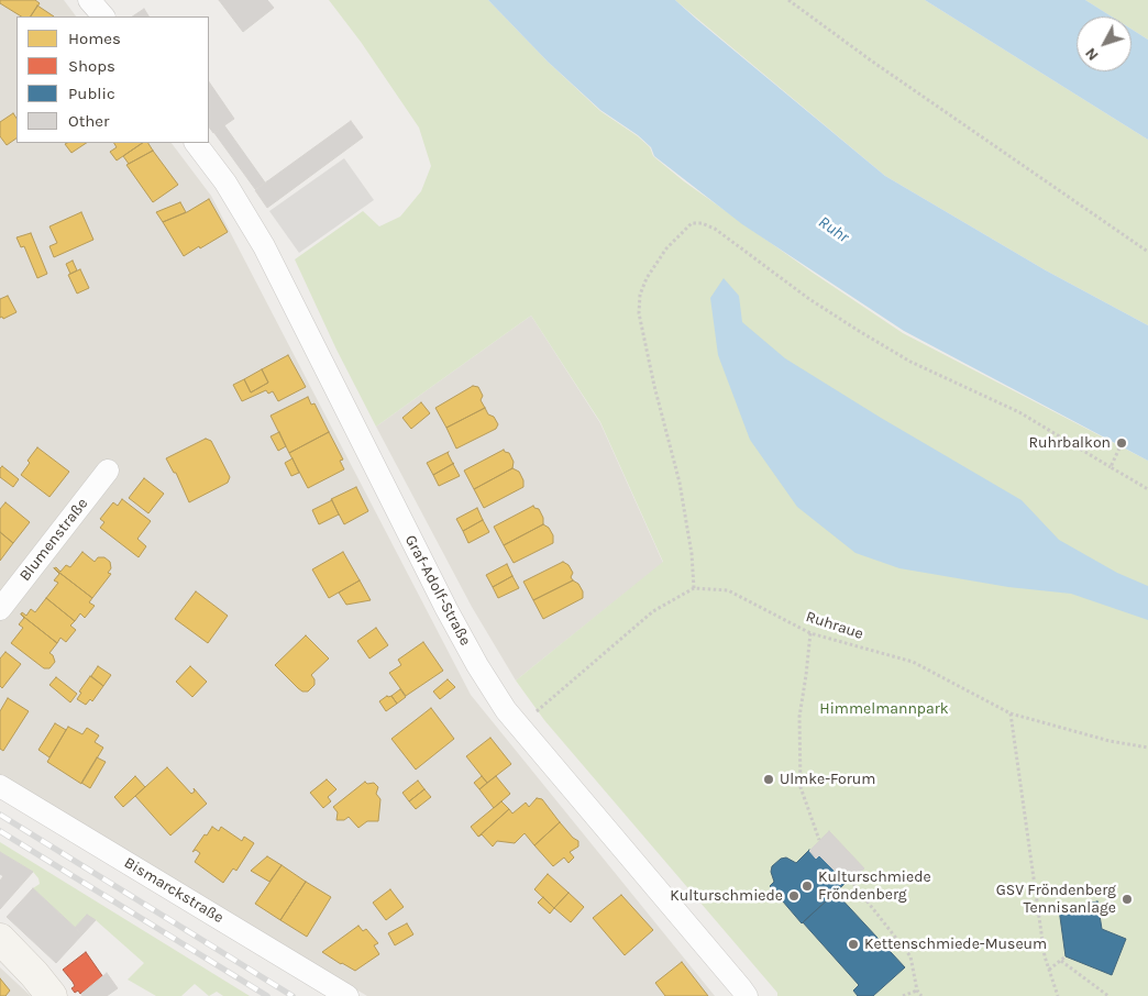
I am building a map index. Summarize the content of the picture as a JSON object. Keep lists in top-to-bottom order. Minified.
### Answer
{"streets":{"street":["Blumenstraße","Graf-Adolf-Straße","Bismarckstraße"],"path":["Ruhraue"]},"water":["Ruhr"],"parks":["Himmelmannpark"],"places":["Ruhrbalkon","Ulmke-Forum","Kulturschmiede Fröndenberg","Kulturschmiede","GSV Fröndenberg Tennisanlage","Kettenschmiede-Museum"],"legend":["Homes","Shops","Public","Other"],"north":"bottom left"}
